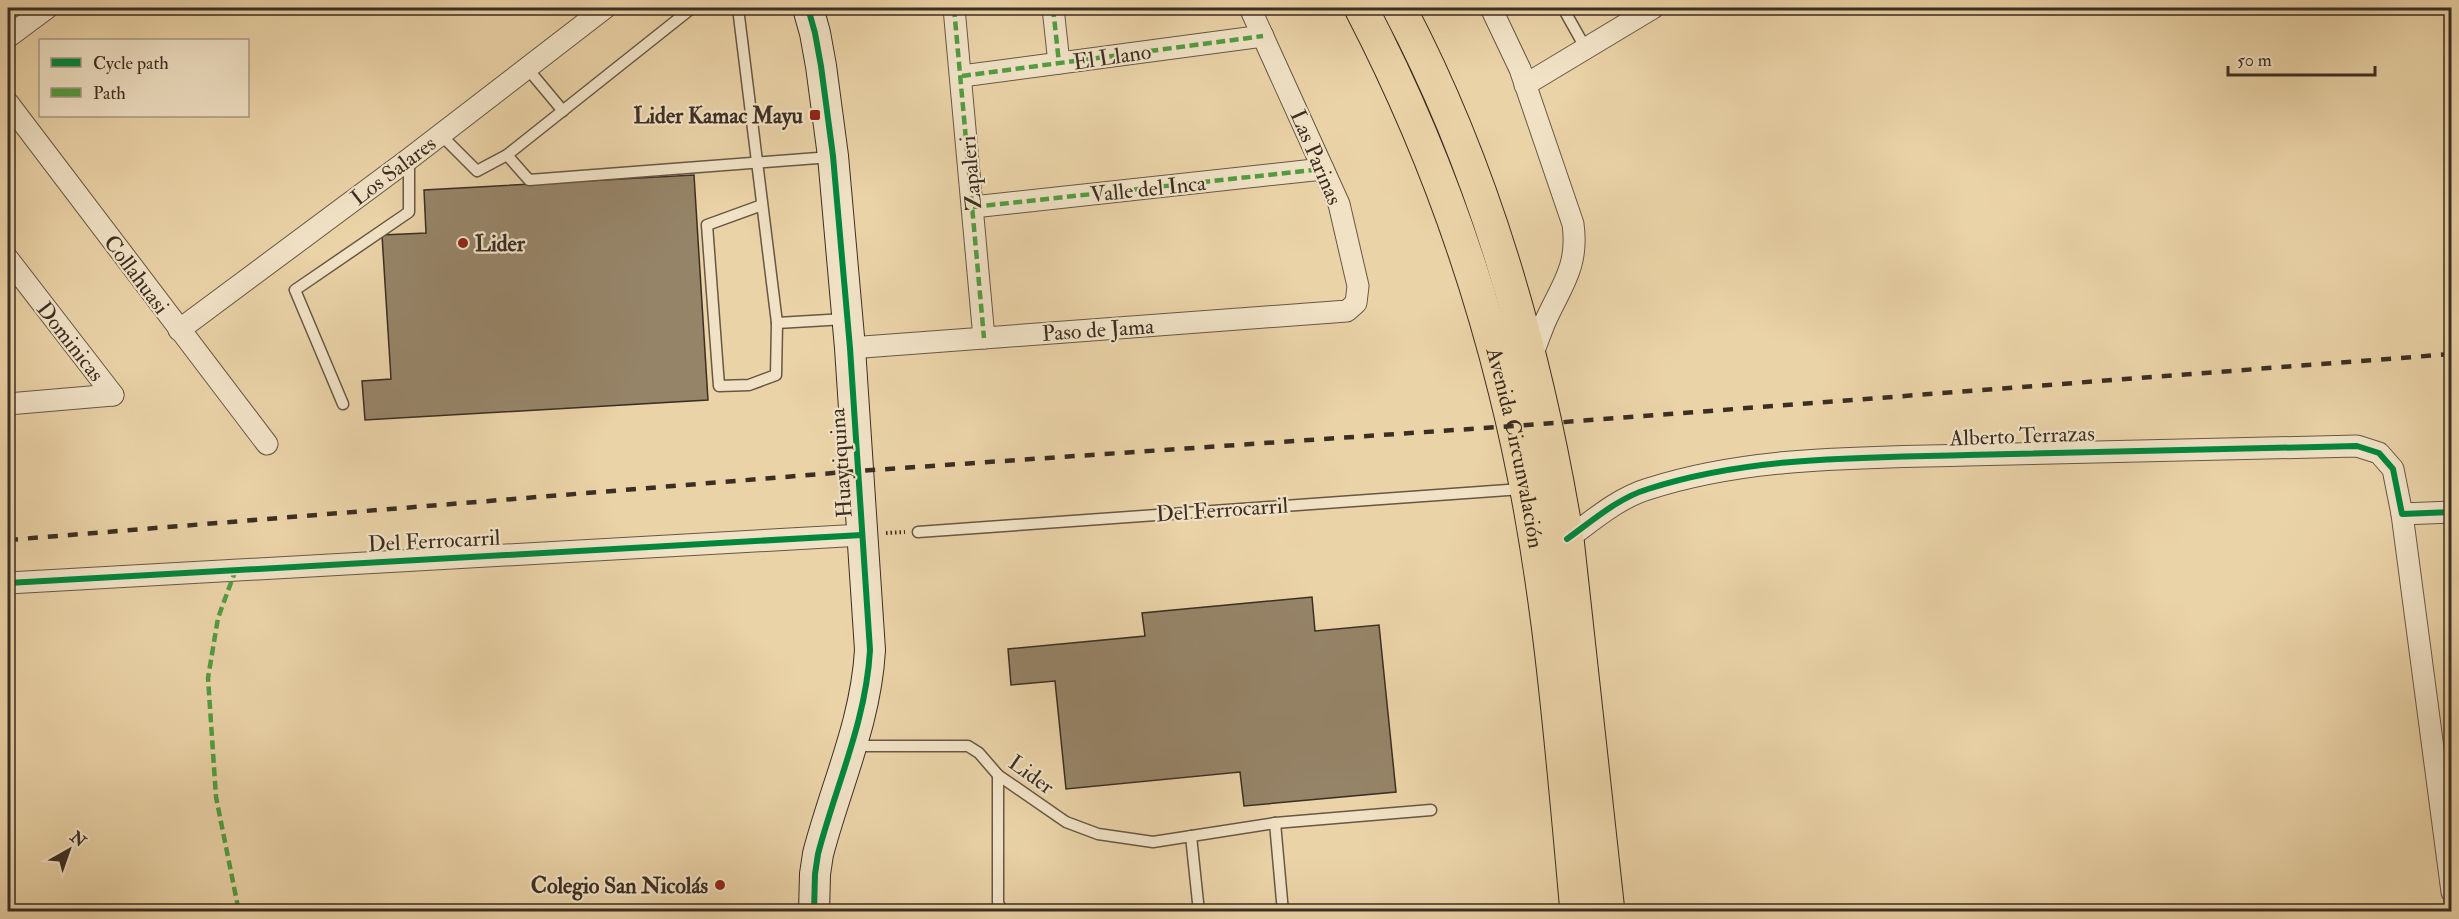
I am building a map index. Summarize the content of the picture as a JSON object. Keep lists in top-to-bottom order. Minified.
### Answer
{"streets":{"highway":["Avenida Circunvalación"],"street":["El Llano","Las Parinas","Los Salares","Zapaleri","Valle del Inca","Collahuasi","Paso de Jama","Dominicas","Alberto Terrazas","Huaytiquina","Del Ferrocarril"],"lane":["Lider"]},"crossings":[["El Llano","Las Parinas"],["El Llano","Zapaleri"],["Las Parinas","Valle del Inca"],["Las Parinas","Paso de Jama"],["Los Salares","Collahuasi"],["Zapaleri","Valle del Inca"],["Zapaleri","Paso de Jama"],["Paso de Jama","Huaytiquina"],["Alberto Terrazas","Avenida Circunvalación"],["Avenida Circunvalación","Del Ferrocarril"],["Huaytiquina","Del Ferrocarril"],["Huaytiquina","Lider"]],"places":{"transit":["Lider Kamac Mayu"],"other":["Lider","Colegio San Nicolás"]},"legend":["Cycle path","Path"],"scale_bar":"50 m","north":"top right"}
